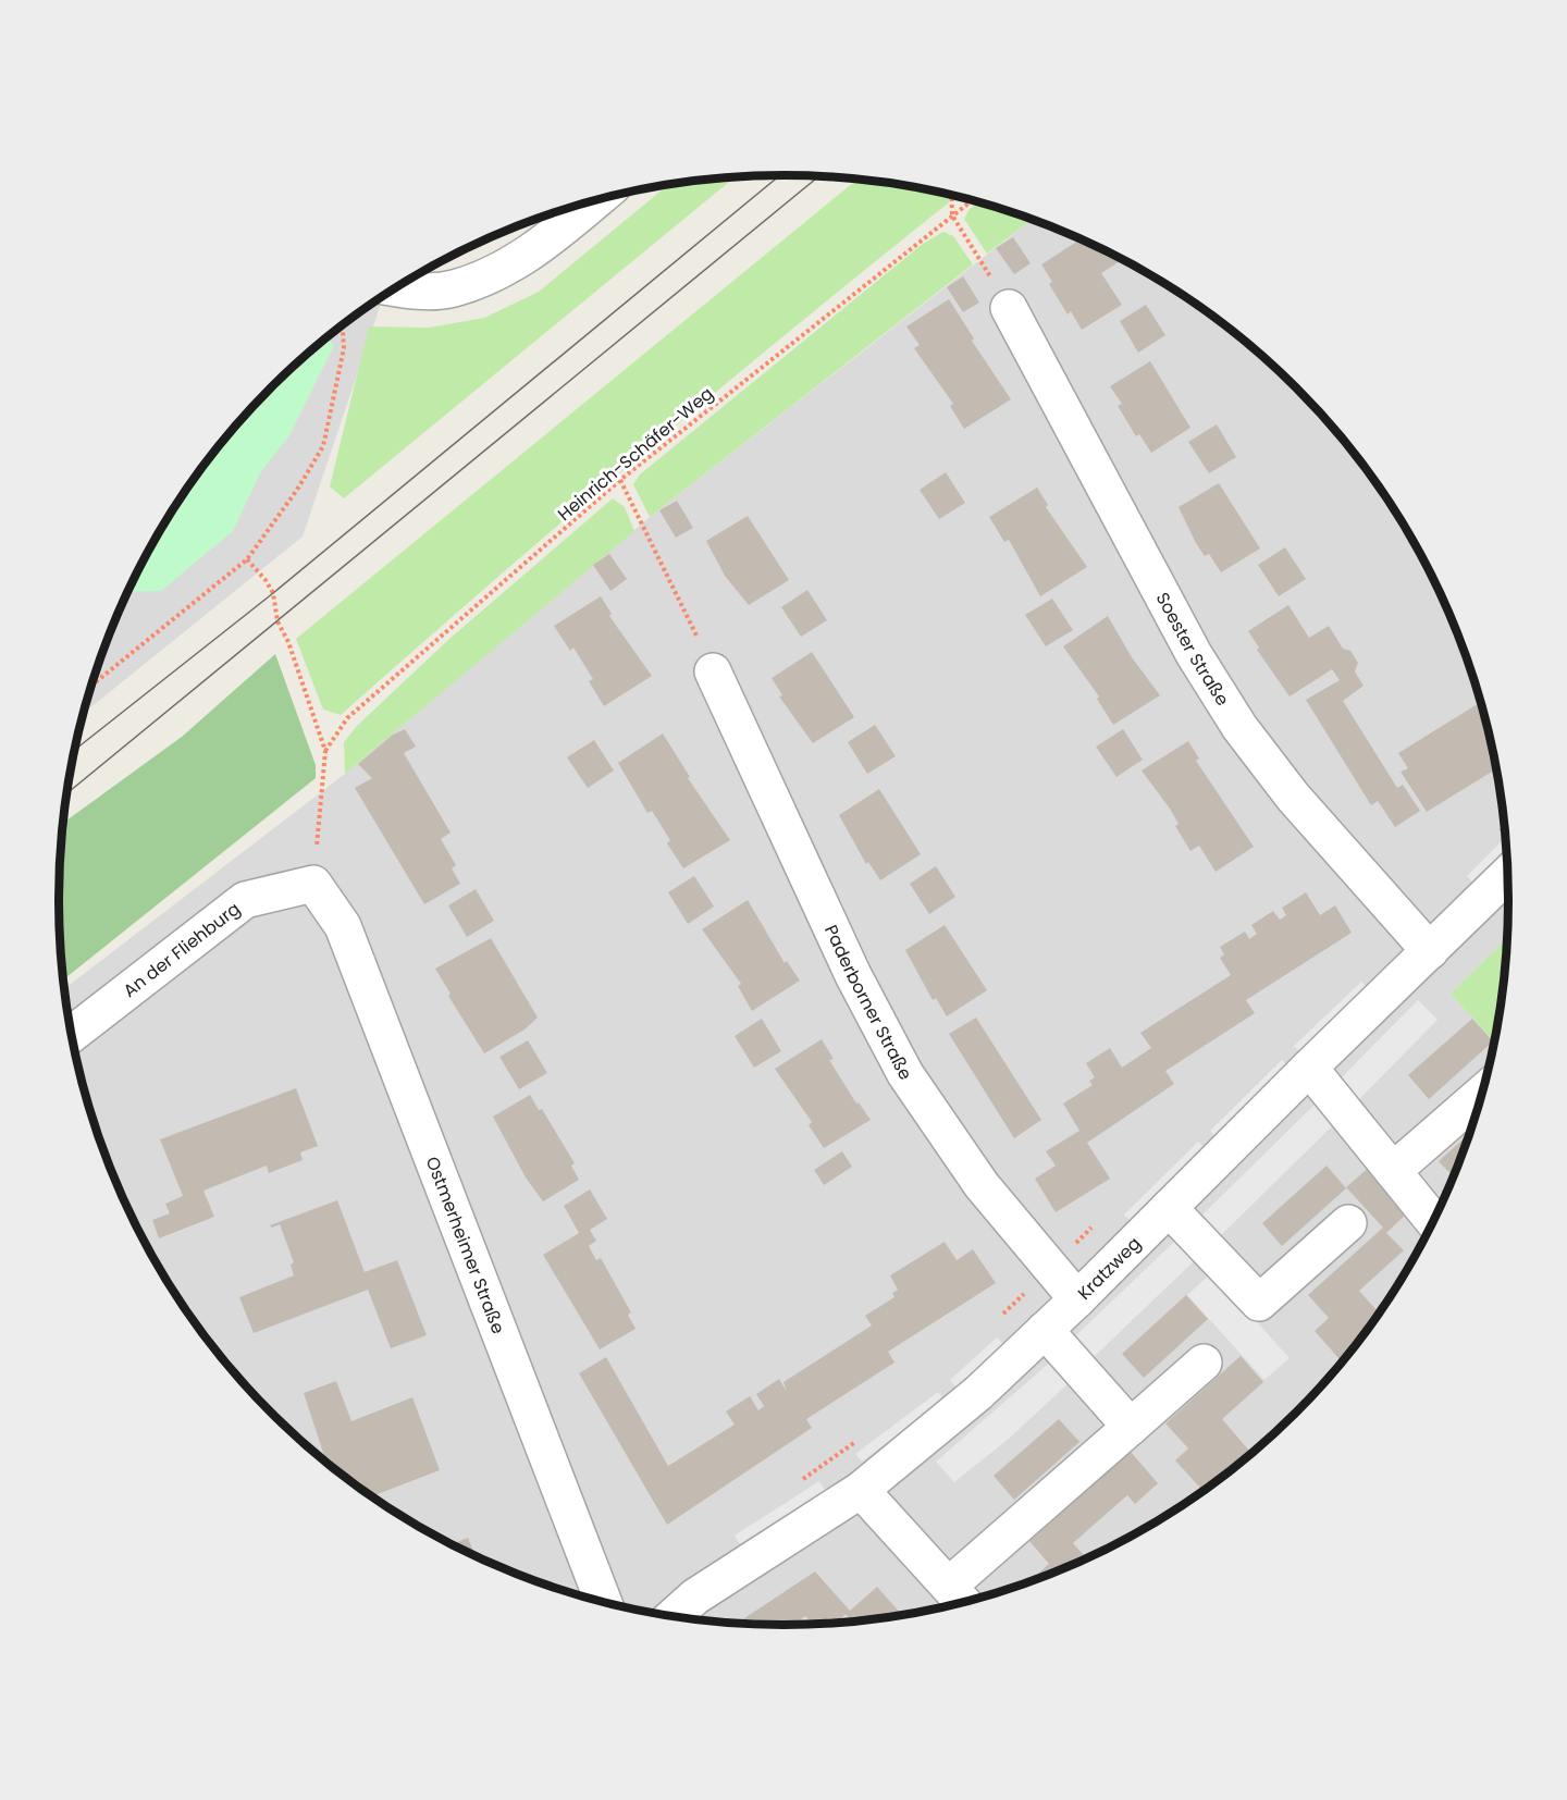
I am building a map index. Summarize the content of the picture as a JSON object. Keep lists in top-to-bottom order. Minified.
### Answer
{"streets":{"street":["Soester Straße","An der Fliehburg","Paderborner Straße","Ostmerheimer Straße","Kratzweg"],"path":["Heinrich-Schäfer-Weg"]},"crossings":[["Soester Straße","Kratzweg"],["An der Fliehburg","Ostmerheimer Straße"],["Paderborner Straße","Kratzweg"]]}
